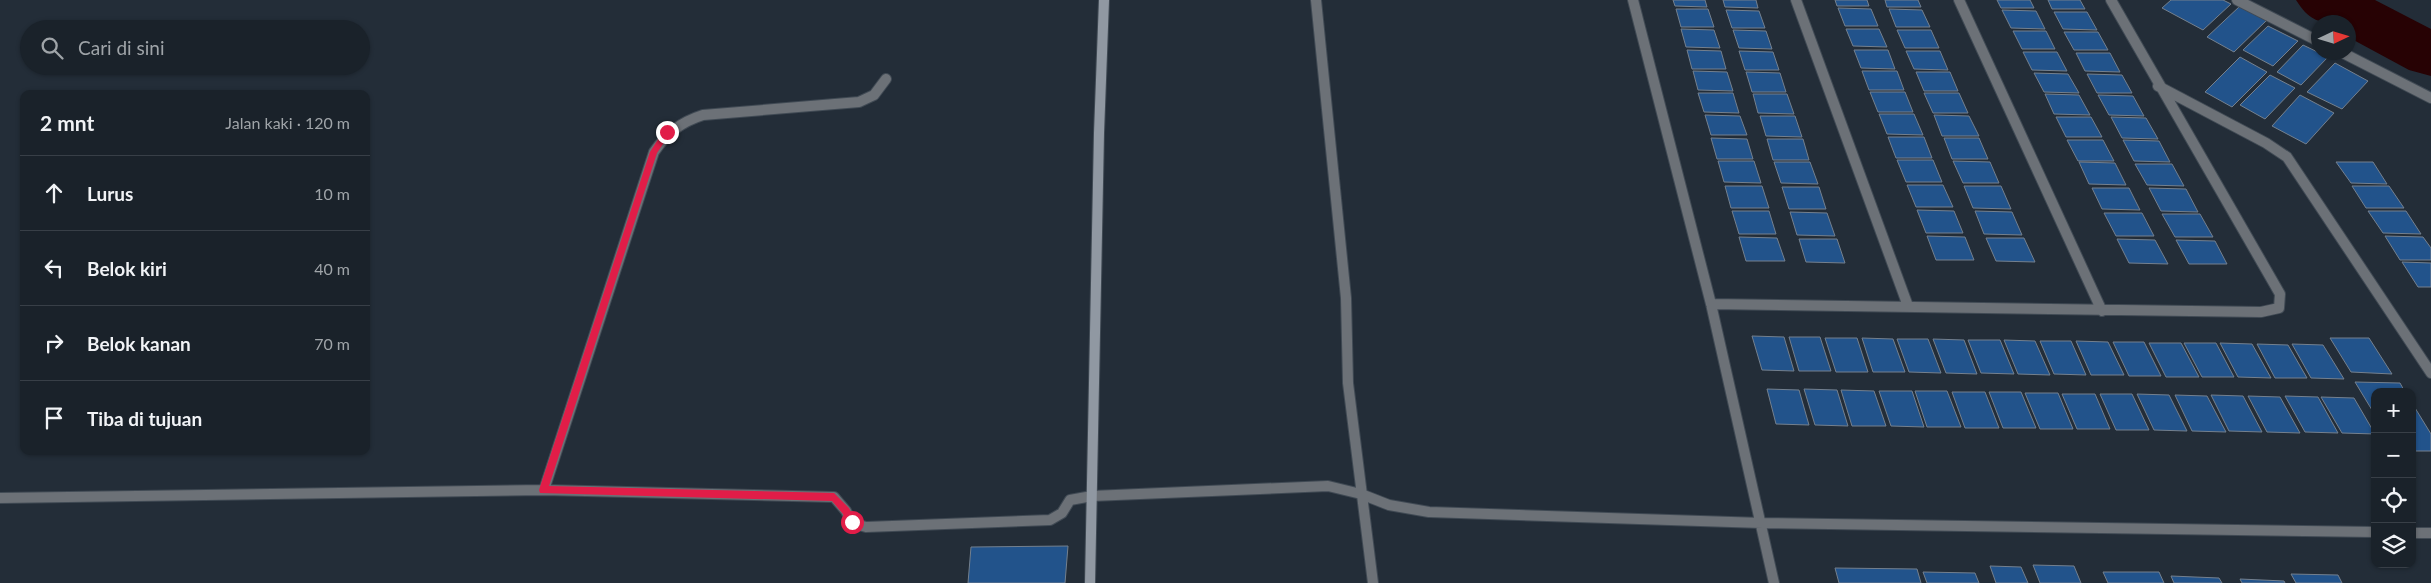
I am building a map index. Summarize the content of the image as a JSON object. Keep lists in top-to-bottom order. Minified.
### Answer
{"north":"right","page":{"search":"Cari di sini","heading":["2 mnt","Jalan kaki · 120 m"],"list":[["Lurus","10 m"],["Belok kiri","40 m"],["Belok kanan","70 m"],"Tiba di tujuan"],"map_buttons":["+","−"]}}
